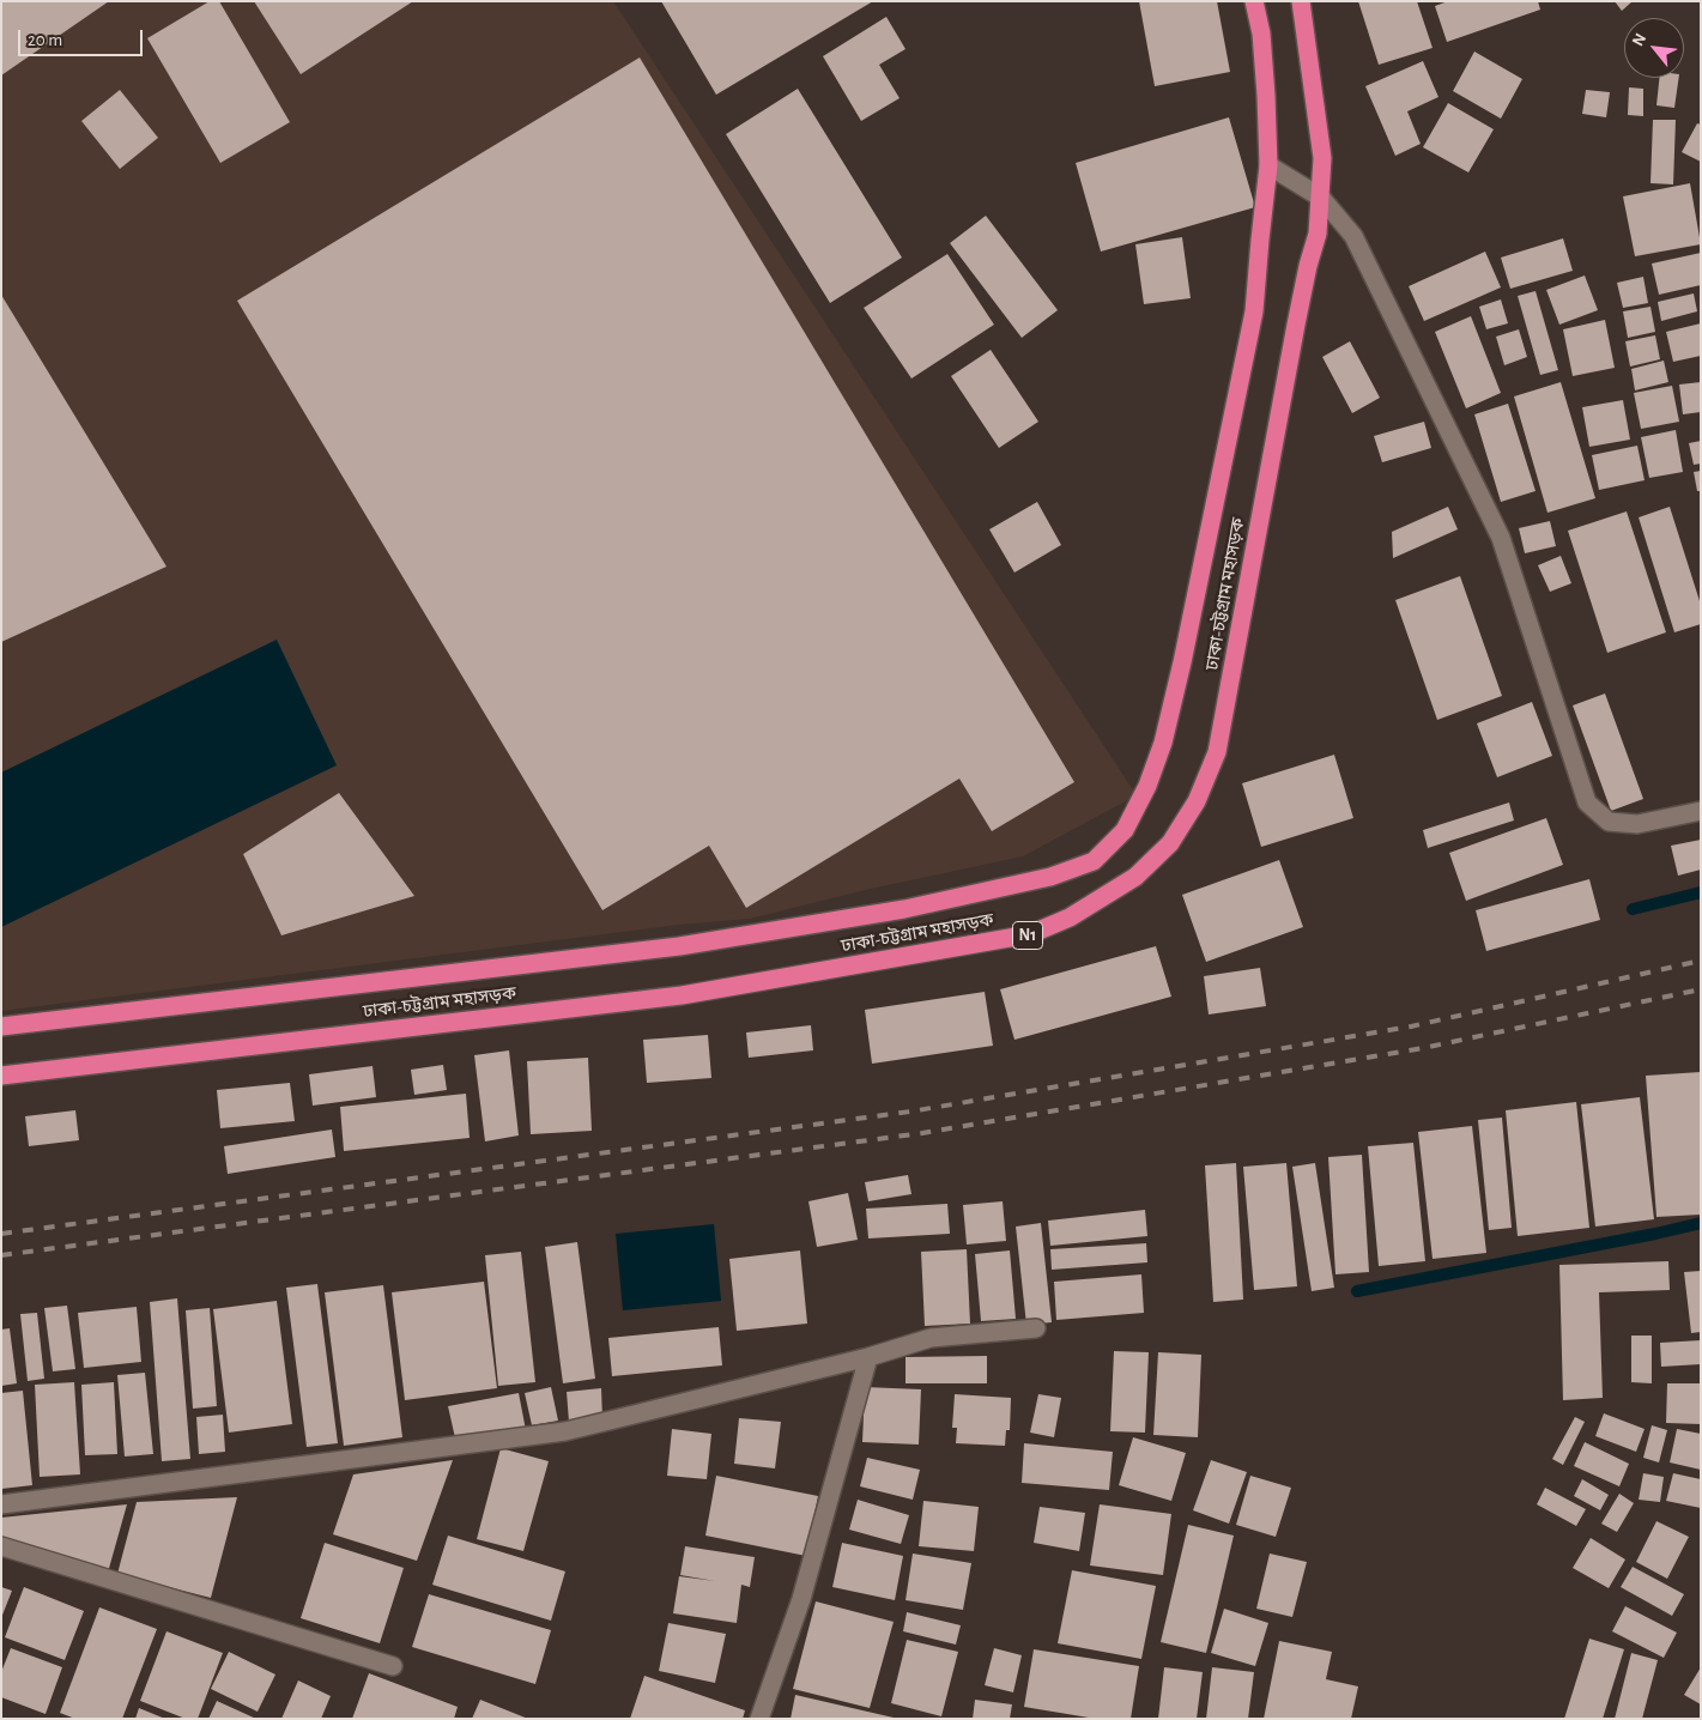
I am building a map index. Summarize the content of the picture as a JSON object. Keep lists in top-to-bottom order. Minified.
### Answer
{"streets":{"highway":["ঢাকা-চট্টগ্রাম মহাসড়ক","N1"]},"scale_bar":"20 m","north":"top left"}
